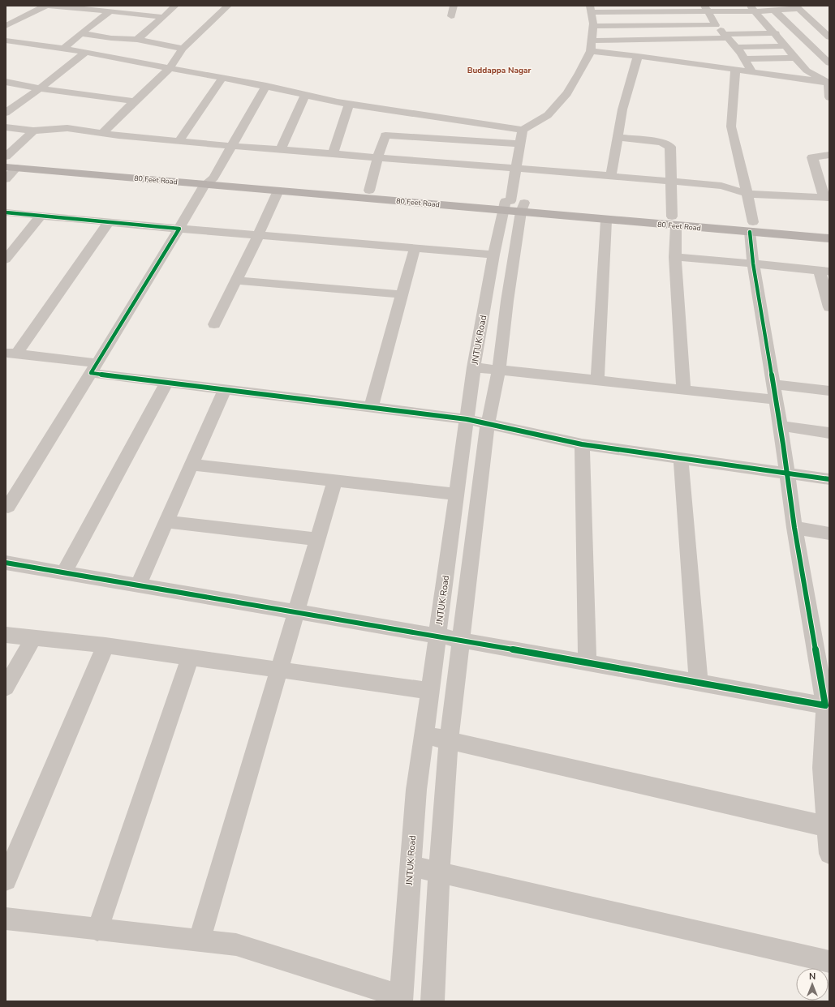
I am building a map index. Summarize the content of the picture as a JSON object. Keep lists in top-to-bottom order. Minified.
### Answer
{"streets":{"main road":["80 Feet Road"],"street":["JNTUK Road"]},"crossings":[["80 Feet Road","JNTUK Road"]],"districts":["Buddappa Nagar"],"north":"top"}
